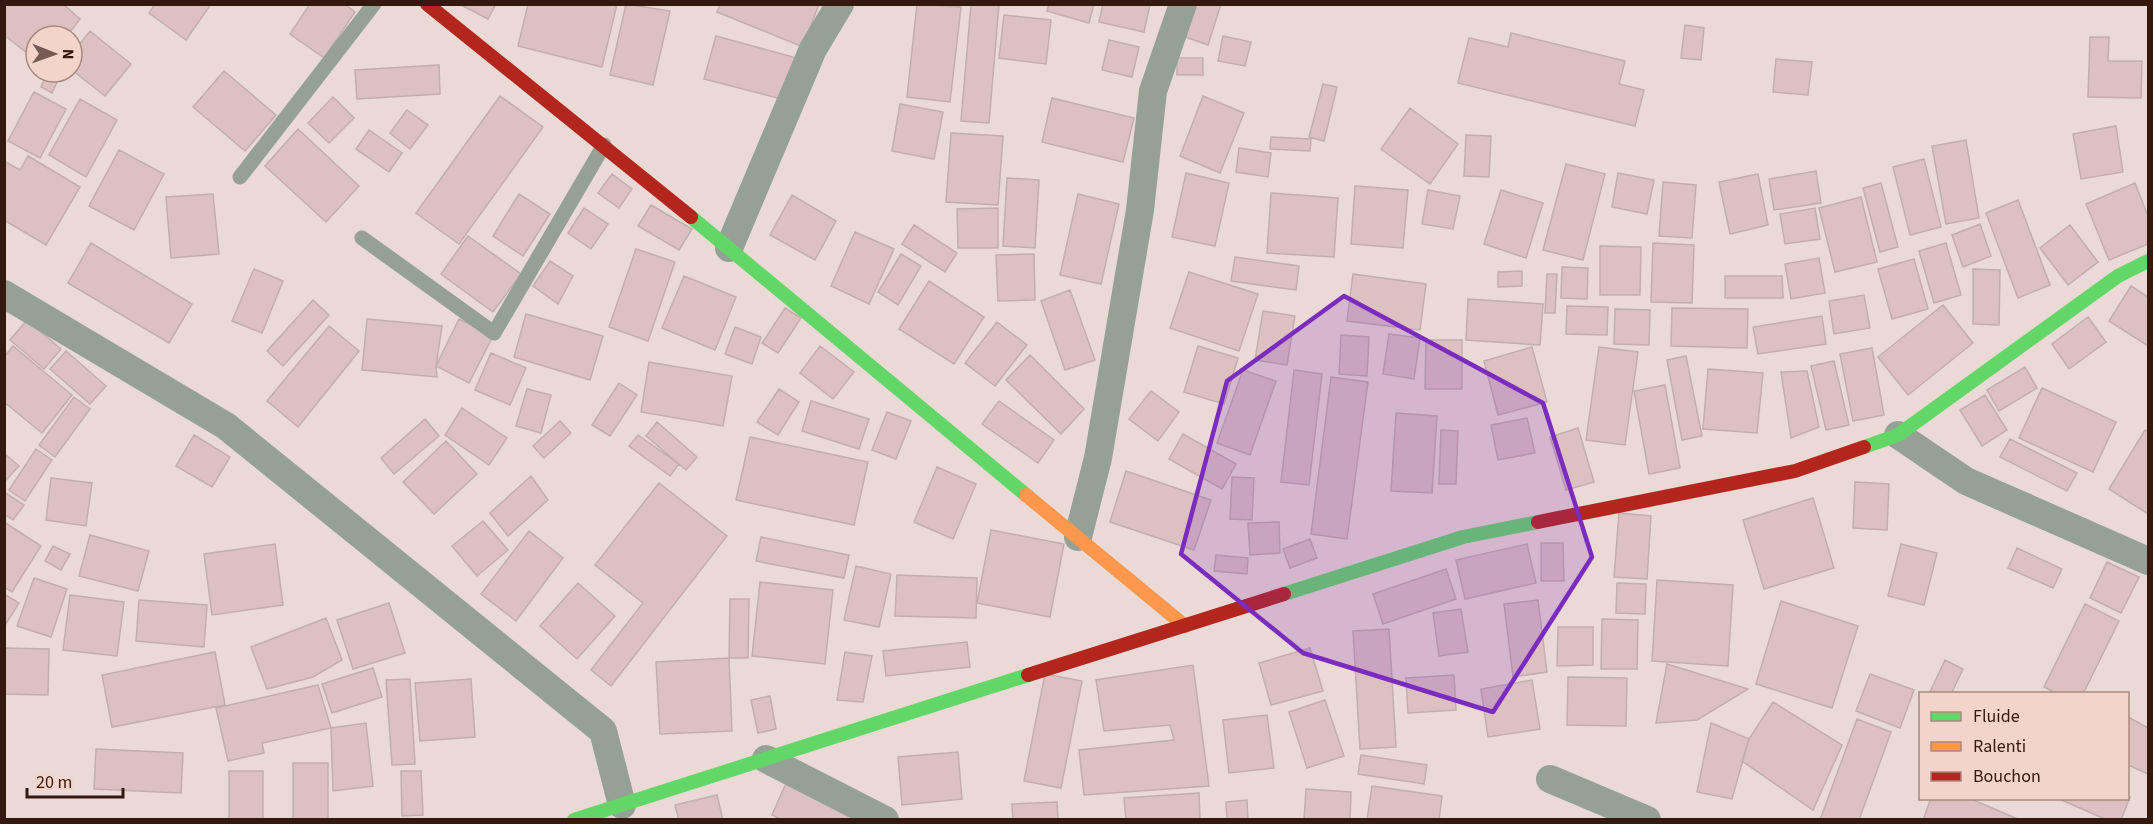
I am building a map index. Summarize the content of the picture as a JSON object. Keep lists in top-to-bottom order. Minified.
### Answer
{"legend":["Fluide","Ralenti","Bouchon"],"scale_bar":"20 m","north":"right"}
